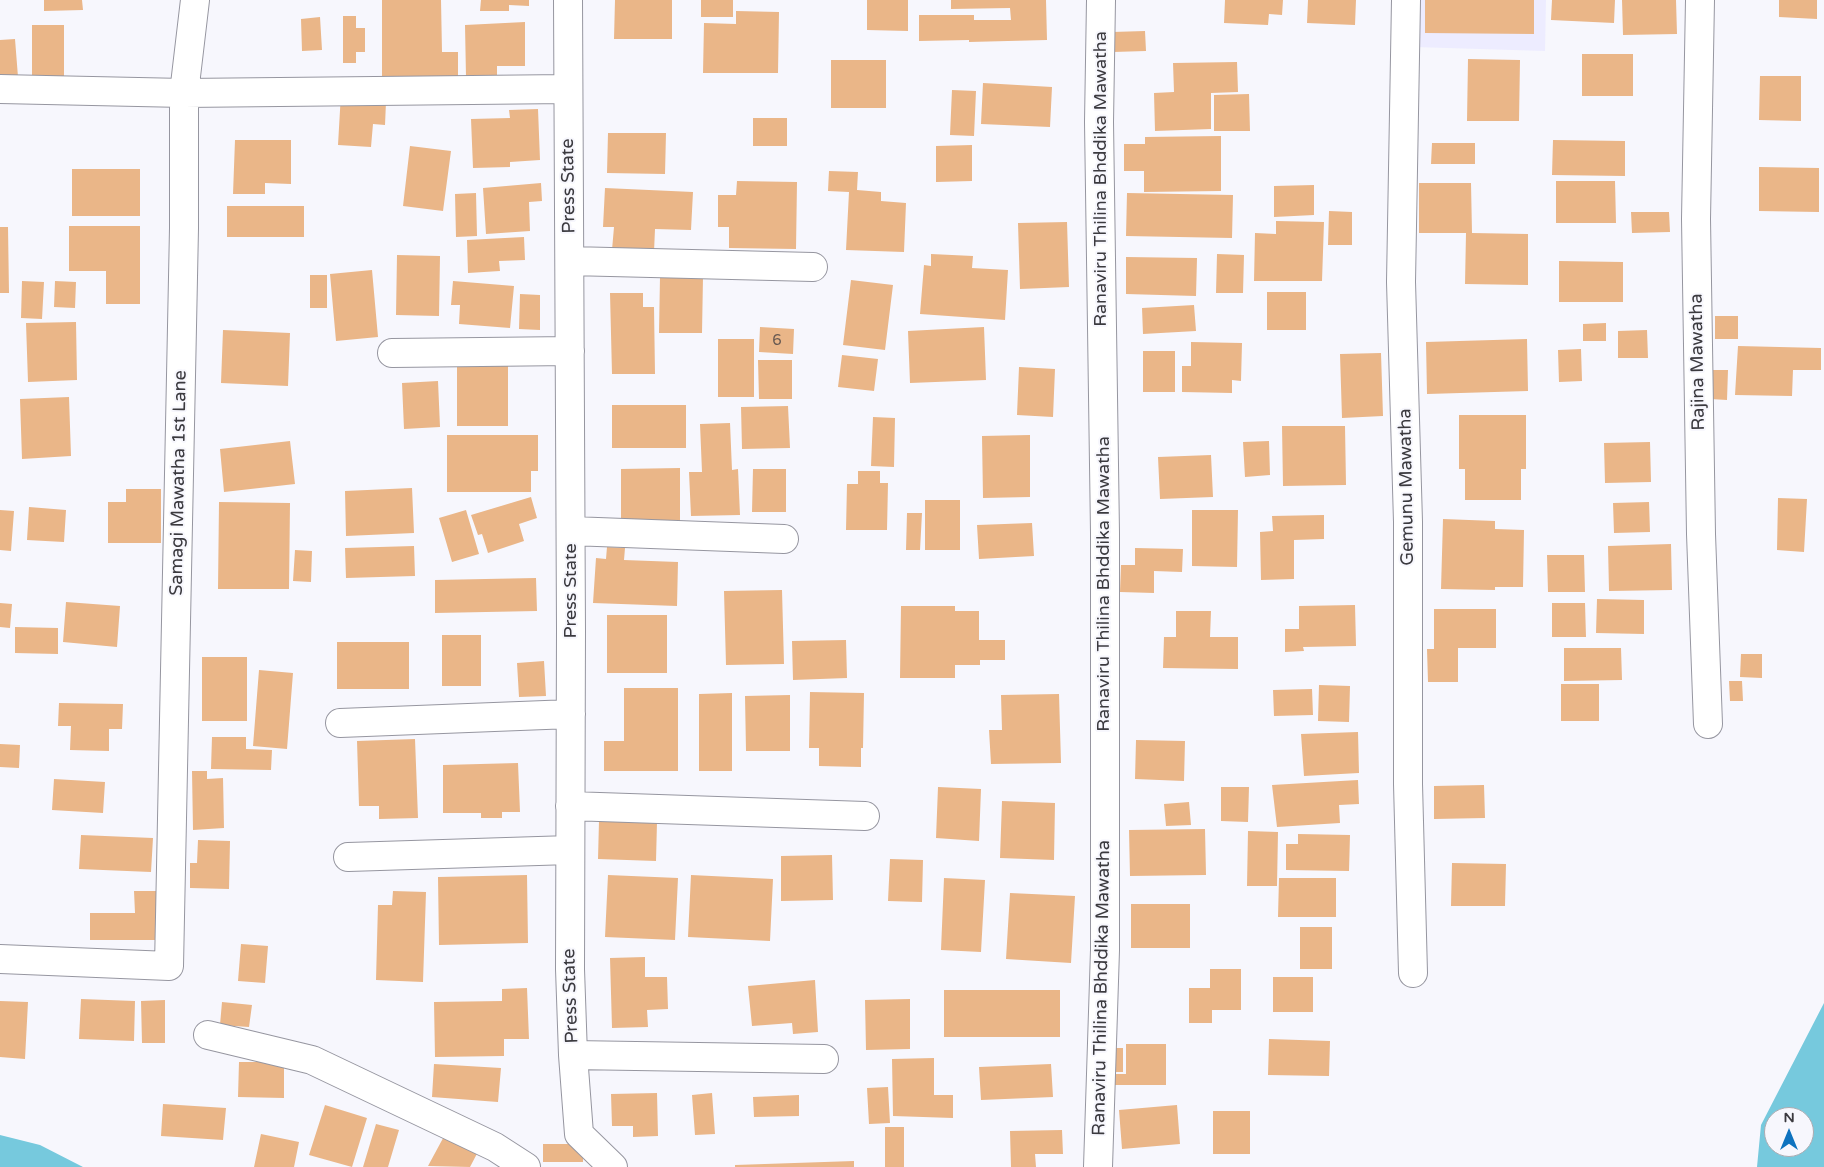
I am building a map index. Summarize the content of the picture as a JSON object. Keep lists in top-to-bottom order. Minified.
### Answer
{"streets":{"street":["Ranaviru Thilina Bhddika Mawatha","Press State","Rajina Mawatha","Samagi Mawatha 1st Lane","Gemunu Mawatha"]},"house_numbers":["6"],"north":"top"}
